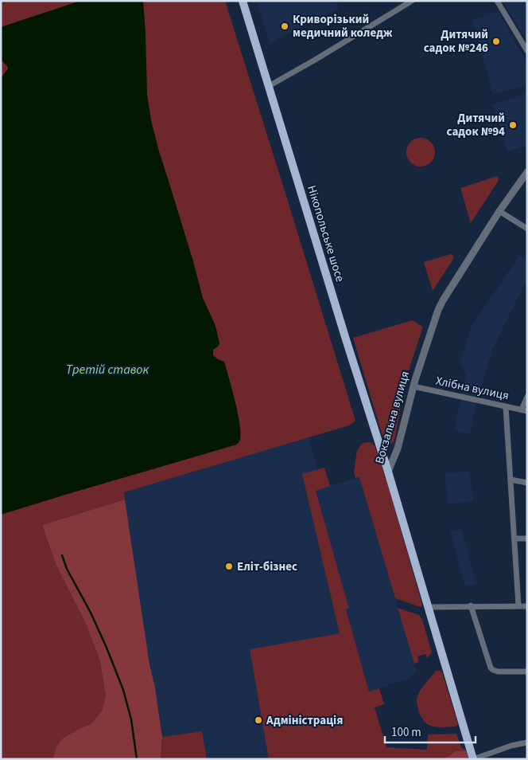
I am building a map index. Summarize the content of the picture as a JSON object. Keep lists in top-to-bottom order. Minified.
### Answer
{"streets":{"main road":["Нікопольське шосе","Вокзальна вулиця"],"street":["Хлібна вулиця"]},"crossings":[["Нікопольське шосе","Вокзальна вулиця"],["Хлібна вулиця","Вокзальна вулиця"]],"water":["Третій ставок"],"places":["Криворізький медичний коледж","Дитячий садок №246","Дитячий садок №94","Еліт-бізнес","Адміністрація"],"scale_bar":"100 m"}
